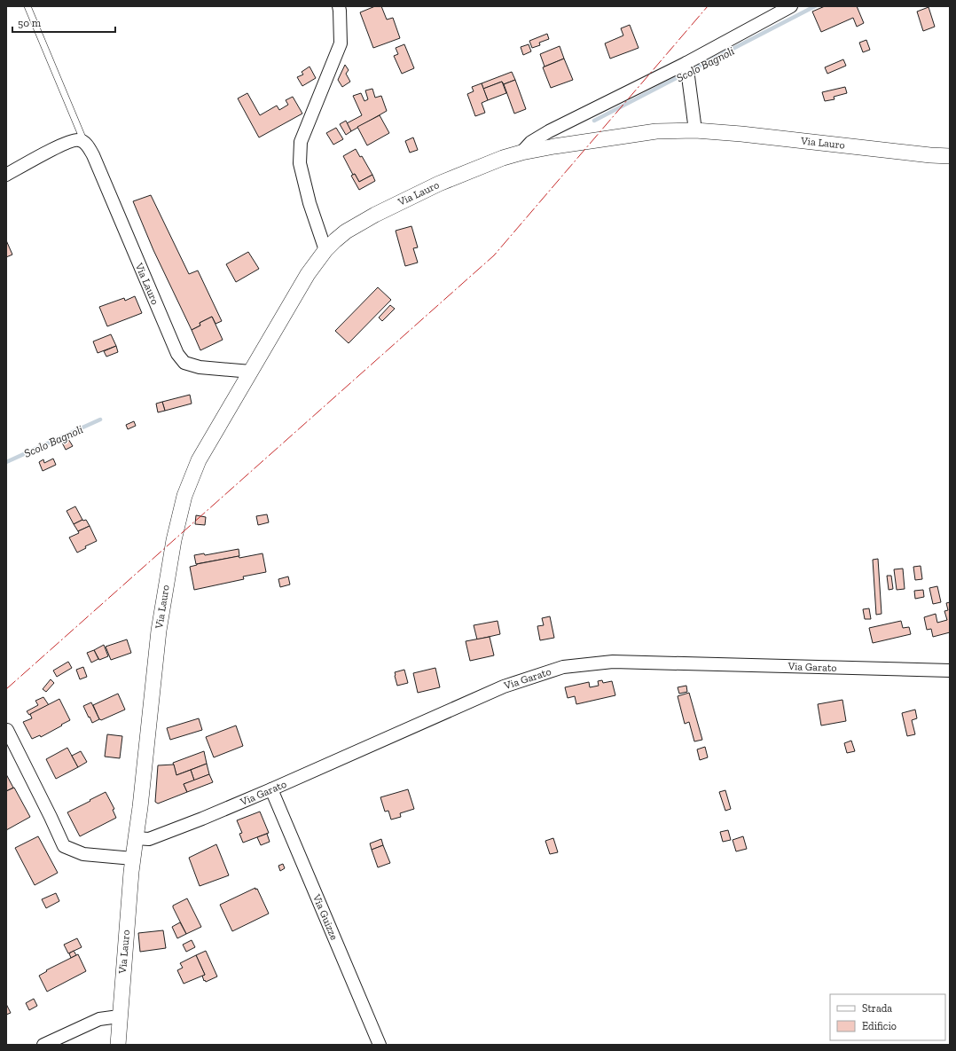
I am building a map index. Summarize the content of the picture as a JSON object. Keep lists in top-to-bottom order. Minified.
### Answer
{"streets":{"street":["Via Lauro","Via Garato","Via Guizze"]},"crossings":[["Via Lauro","Via Garato"],["Via Garato","Via Guizze"]],"water":["Scolo Bagnoli"],"legend":["Strada","Edificio"],"scale_bar":"50 m"}
